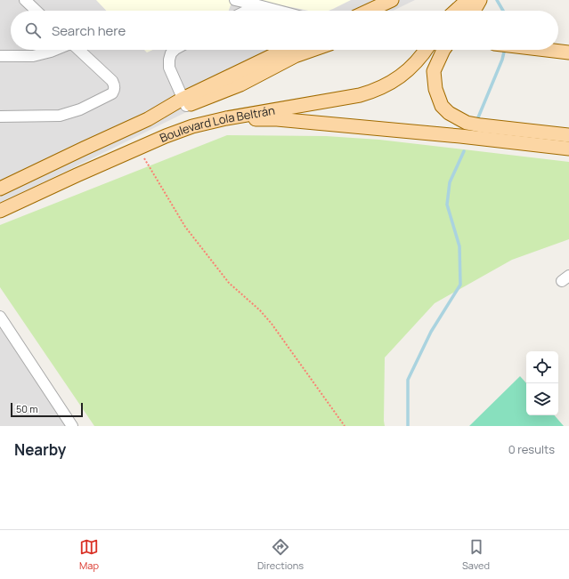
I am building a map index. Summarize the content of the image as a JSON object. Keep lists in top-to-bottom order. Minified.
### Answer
{"streets":{"main road":["Boulevard Lola Beltrán"]},"scale_bar":"50 m","page":{"search":"Search here","scale":"50 m","heading":["Nearby","0 results"],"nav":["Map","Directions","Saved"]}}
